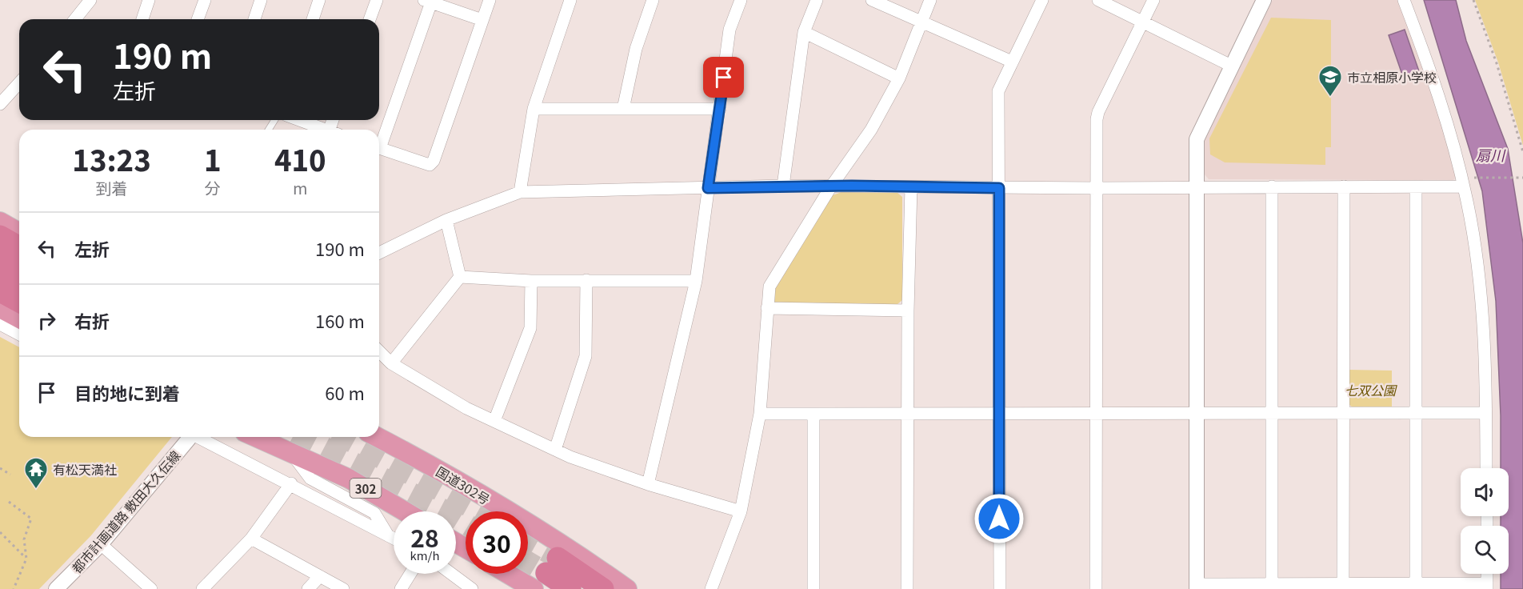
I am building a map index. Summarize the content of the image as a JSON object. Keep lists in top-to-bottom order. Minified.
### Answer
{"streets":{"highway":["国道302号","302"],"street":["都市計画道路 敷田大久伝線"]},"water":["扇川"],"parks":["七双公園"],"places":{"school or university":["市立相原小学校"],"temple":["有松天満社"]},"page":{"turn":["190 m","左折"],"eta":["13:23","到着","1","分","410","m"],"list":[{"name":"左折","value":"190 m"},{"name":"右折","value":"160 m"},{"name":"目的地に到着","value":"60 m"}],"speed":"28 km/h","limit":"30"}}
